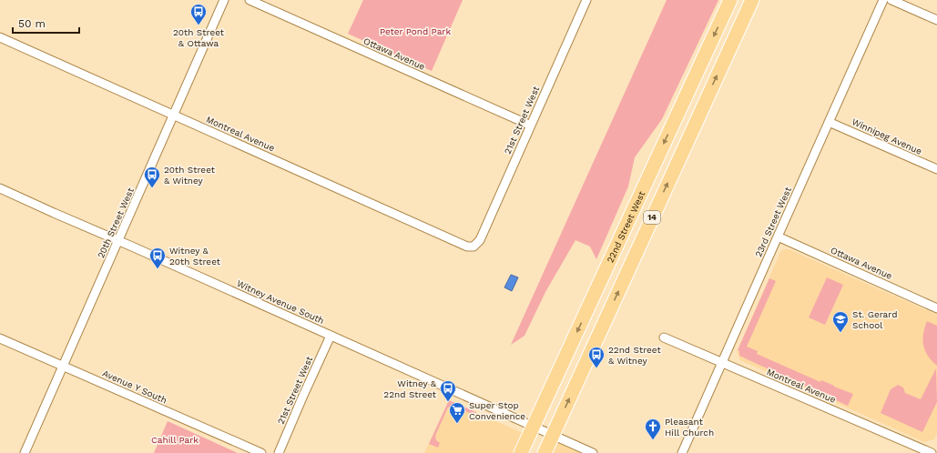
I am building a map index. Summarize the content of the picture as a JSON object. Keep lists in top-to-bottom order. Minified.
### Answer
{"streets":{"main road":["14","22nd Street West"],"street":["Ottawa Avenue","21st Street West","Montreal Avenue","Winnipeg Avenue","23rd Street West","20th Street West","Witney Avenue South","Avenue Y South"]},"crossings":[["Ottawa Avenue","21st Street West"],["Ottawa Avenue","23rd Street West"],["21st Street West","Montreal Avenue"],["21st Street West","Witney Avenue South"],["Montreal Avenue","23rd Street West"],["Montreal Avenue","20th Street West"],["Winnipeg Avenue","23rd Street West"],["14","Witney Avenue South"],["20th Street West","Witney Avenue South"],["20th Street West","Avenue Y South"],["22nd Street West","Witney Avenue South"]],"parks":["Peter Pond Park","Cahill Park"],"places":{"bus stop":["20th Street & Ottawa","20th Street & Witney","Witney & 20th Street","22nd Street & Witney","Witney & 22nd Street"],"school or university":["St. Gerard School"],"supermarket":["Super Stop Convenience"],"church":["Pleasant Hill Church"]},"scale_bar":"50 m"}
